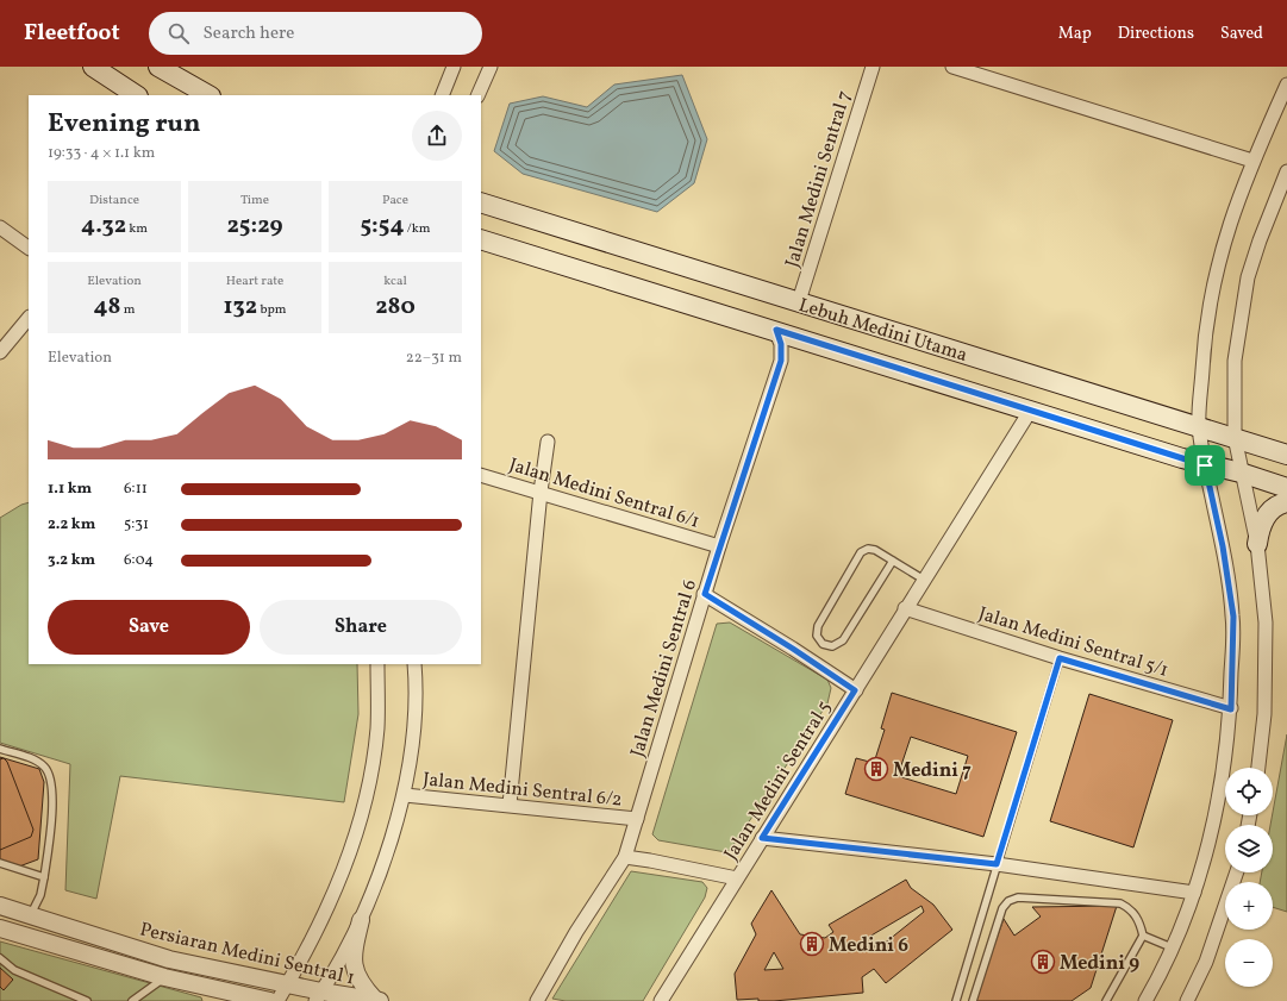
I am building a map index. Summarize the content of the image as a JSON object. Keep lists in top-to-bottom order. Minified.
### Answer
{"streets":{"main road":["Lebuh Medini Utama"],"street":["Jalan Medini Sentral 7","Jalan Medini Sentral 6/1","Jalan Medini Sentral 5/1","Jalan Medini Sentral 6","Jalan Medini Sentral 5","Jalan Medini Sentral 6/2","Persiaran Medini Sentral 1"]},"crossings":[["Jalan Medini Sentral 7","Lebuh Medini Utama"],["Lebuh Medini Utama","Jalan Medini Sentral 6"],["Lebuh Medini Utama","Jalan Medini Sentral 5"],["Jalan Medini Sentral 6/1","Jalan Medini Sentral 6"],["Jalan Medini Sentral 5/1","Jalan Medini Sentral 5"],["Jalan Medini Sentral 6","Jalan Medini Sentral 6/2"]],"places":{"building":["Medini 7","Medini 6","Medini 9"]},"page":{"header":"Fleetfoot","search":"Search here","nav":["Map","Directions","Saved"],"heading":["Evening run","19:33 · 4 × 1.1 km"],"stats":[["Distance","4.32 km"],["Time","25:29"],["Pace","5:54 /km"],["Elevation","48 m"],["Heart rate","132 bpm"],["kcal","280"]],"chart":["Elevation","22–31 m"],"list":[{"name":"1.1 km","note":"6:11"},{"name":"2.2 km","note":"5:31"},{"name":"3.2 km","note":"6:04"}],"buttons":["Save","Share"],"map_buttons":["+","−"]}}
